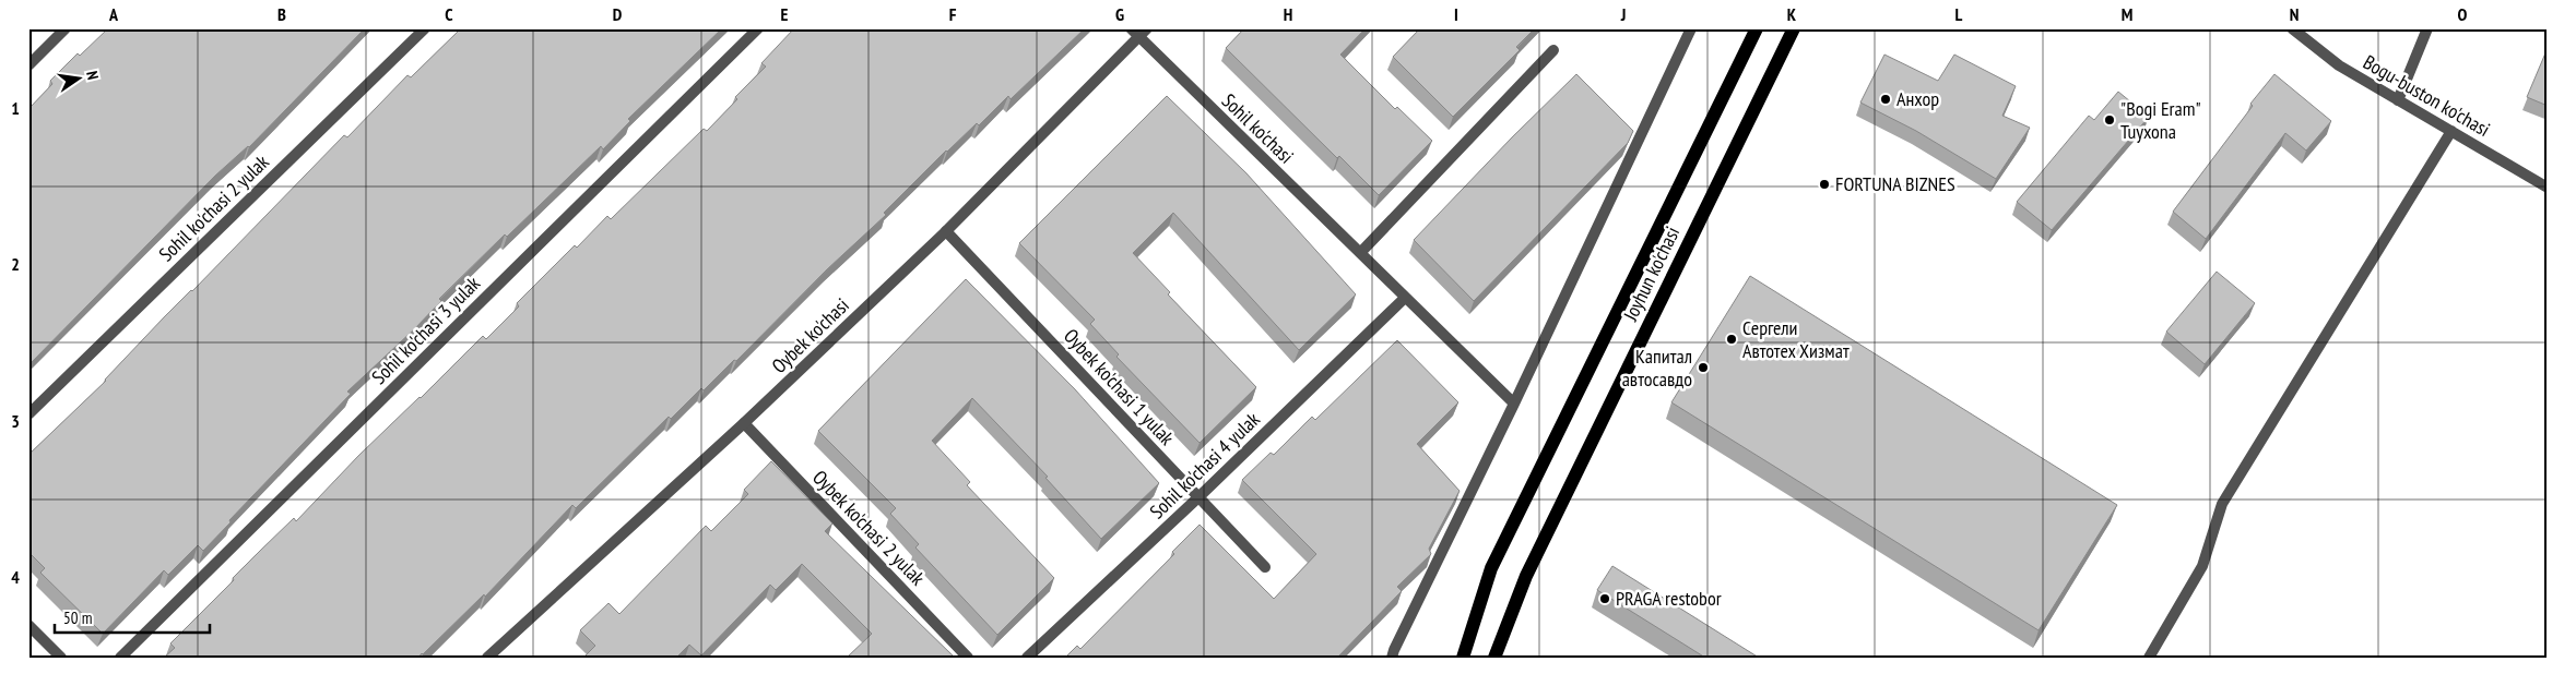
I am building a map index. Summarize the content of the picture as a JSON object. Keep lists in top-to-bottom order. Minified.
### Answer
{"streets":{"main road":["Joyhun ko'chasi"],"street":["Bogu-buston ko'chasi","Sohil ko'chasi","Sohil ko'chasi 2 yulak","Sohil ko'chasi 3 yulak","Oybek ko'chasi","Oybek ko'chasi 1 yulak","Sohil ko'chasi 4 yulak","Oybek ko'chasi 2 yulak"]},"crossings":[["Sohil ko'chasi","Oybek ko'chasi"],["Sohil ko'chasi","Sohil ko'chasi 4 yulak"],["Oybek ko'chasi","Oybek ko'chasi 1 yulak"],["Oybek ko'chasi","Oybek ko'chasi 2 yulak"],["Oybek ko'chasi 1 yulak","Sohil ko'chasi 4 yulak"]],"places":["Анхор","\"Bogi Eram\" Tuyxona","FORTUNA BIZNES","Сергели Автотех Хизмат","Капитал автосавдо","PRAGA restobor"],"scale_bar":"50 m","north":"right","grid":{"columns":["A","B","C","D","E","F","G","H","I","J","K","L","M","N","O"],"rows":["1","2","3","4"]}}
